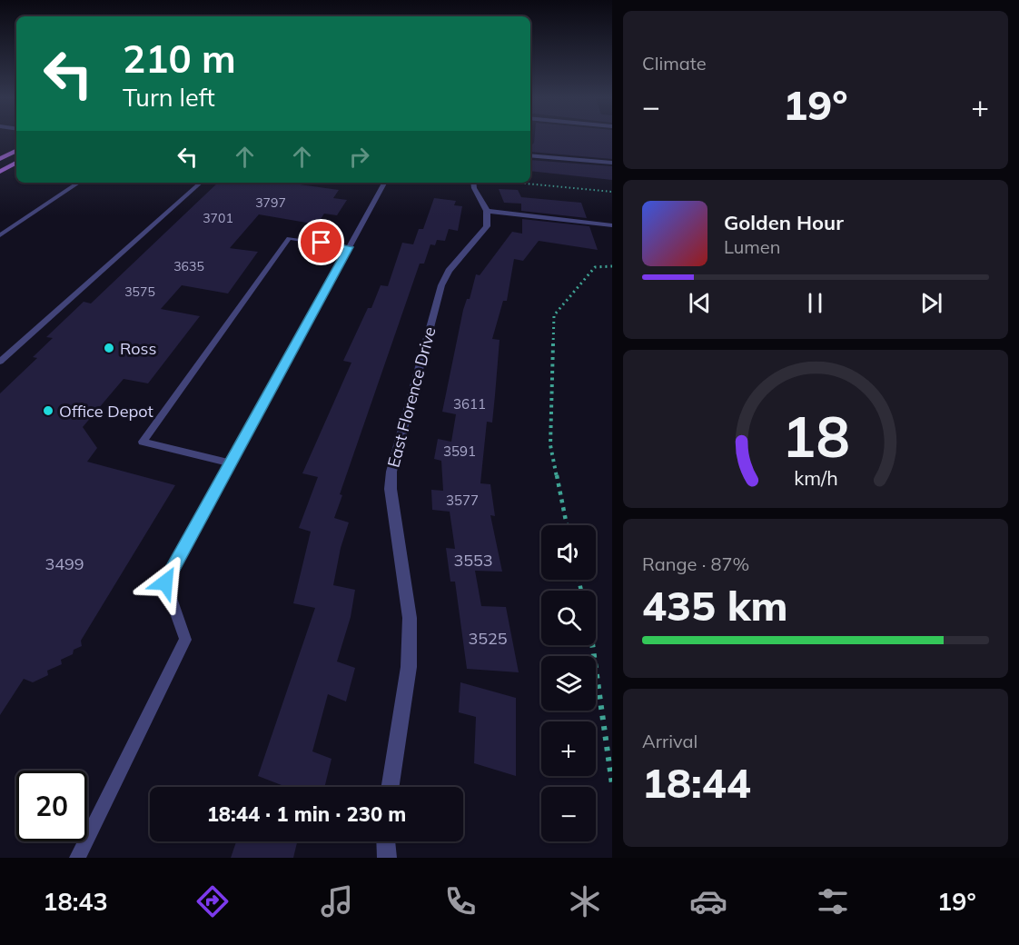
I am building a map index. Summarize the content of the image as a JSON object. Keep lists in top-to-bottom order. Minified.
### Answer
{"streets":{"street":["East Florence Drive"]},"places":["Ross","Office Depot"],"house_numbers":["3797","3701","3635","3575","3611","3591","3577","3553","3499","3525"],"page":{"tile":["Climate",["Range · 87%","435 km"],["Arrival","18:44"]],"turn":["210 m","Turn left"],"heat":["−","19°","+"],"song":["Golden Hour","Lumen"],"map_buttons":["+","−"],"limit":"20","trip":"18:44 · 1 min · 230 m","tabs":["18:43","19°"],"gauge":["18","km/h"]}}
